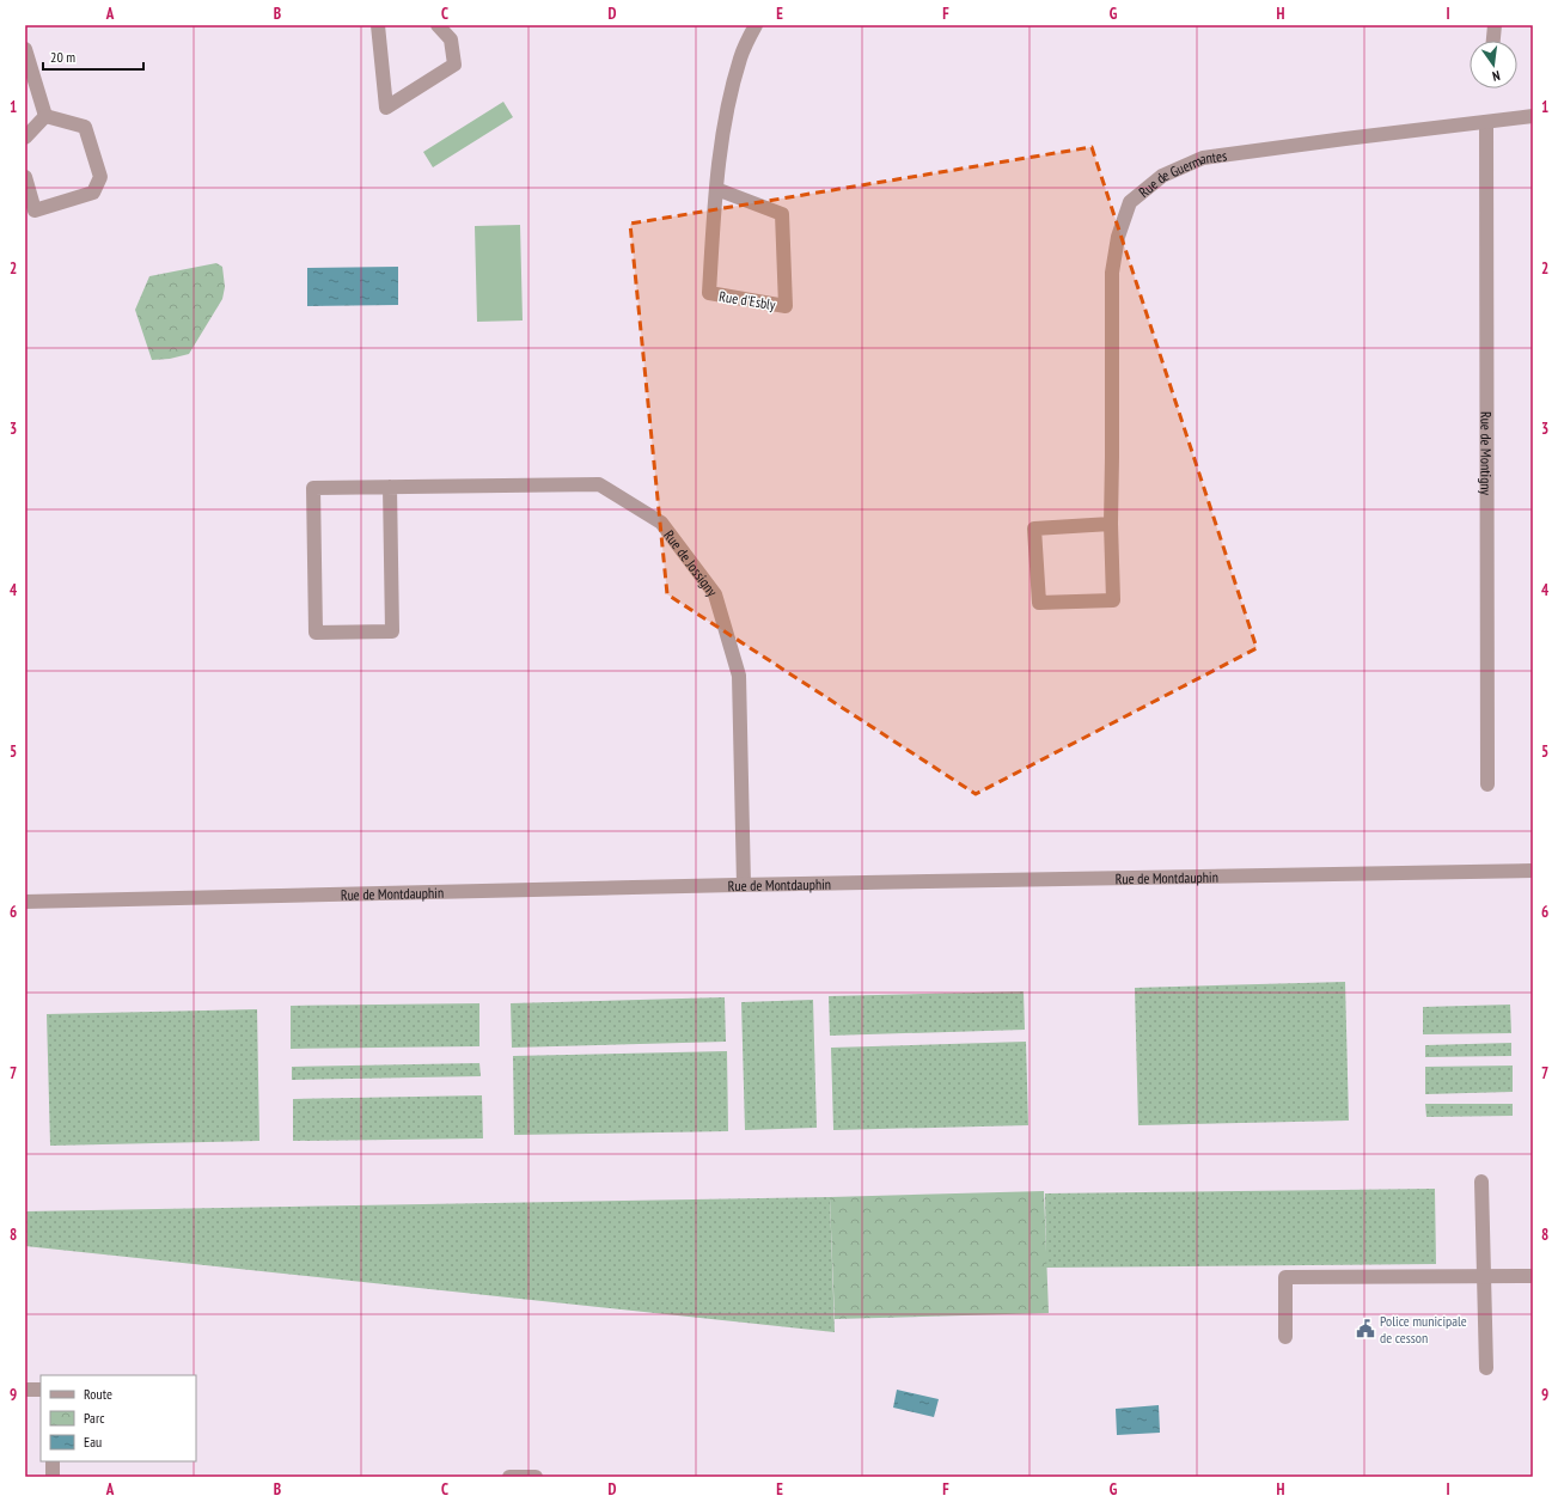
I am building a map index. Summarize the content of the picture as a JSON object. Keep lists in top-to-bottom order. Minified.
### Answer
{"streets":{"street":["Rue de Guermantes","Rue d'Esbly","Rue de Montigny","Rue de Jossigny","Rue de Montdauphin"]},"crossings":[["Rue de Guermantes","Rue de Montigny"],["Rue de Jossigny","Rue de Montdauphin"]],"places":{"public building":["Police municipale de cesson"]},"legend":["Route","Parc","Eau"],"scale_bar":"20 m","north":"bottom","grid":{"columns":["A","B","C","D","E","F","G","H","I"],"rows":["1","2","3","4","5","6","7","8","9"]}}
